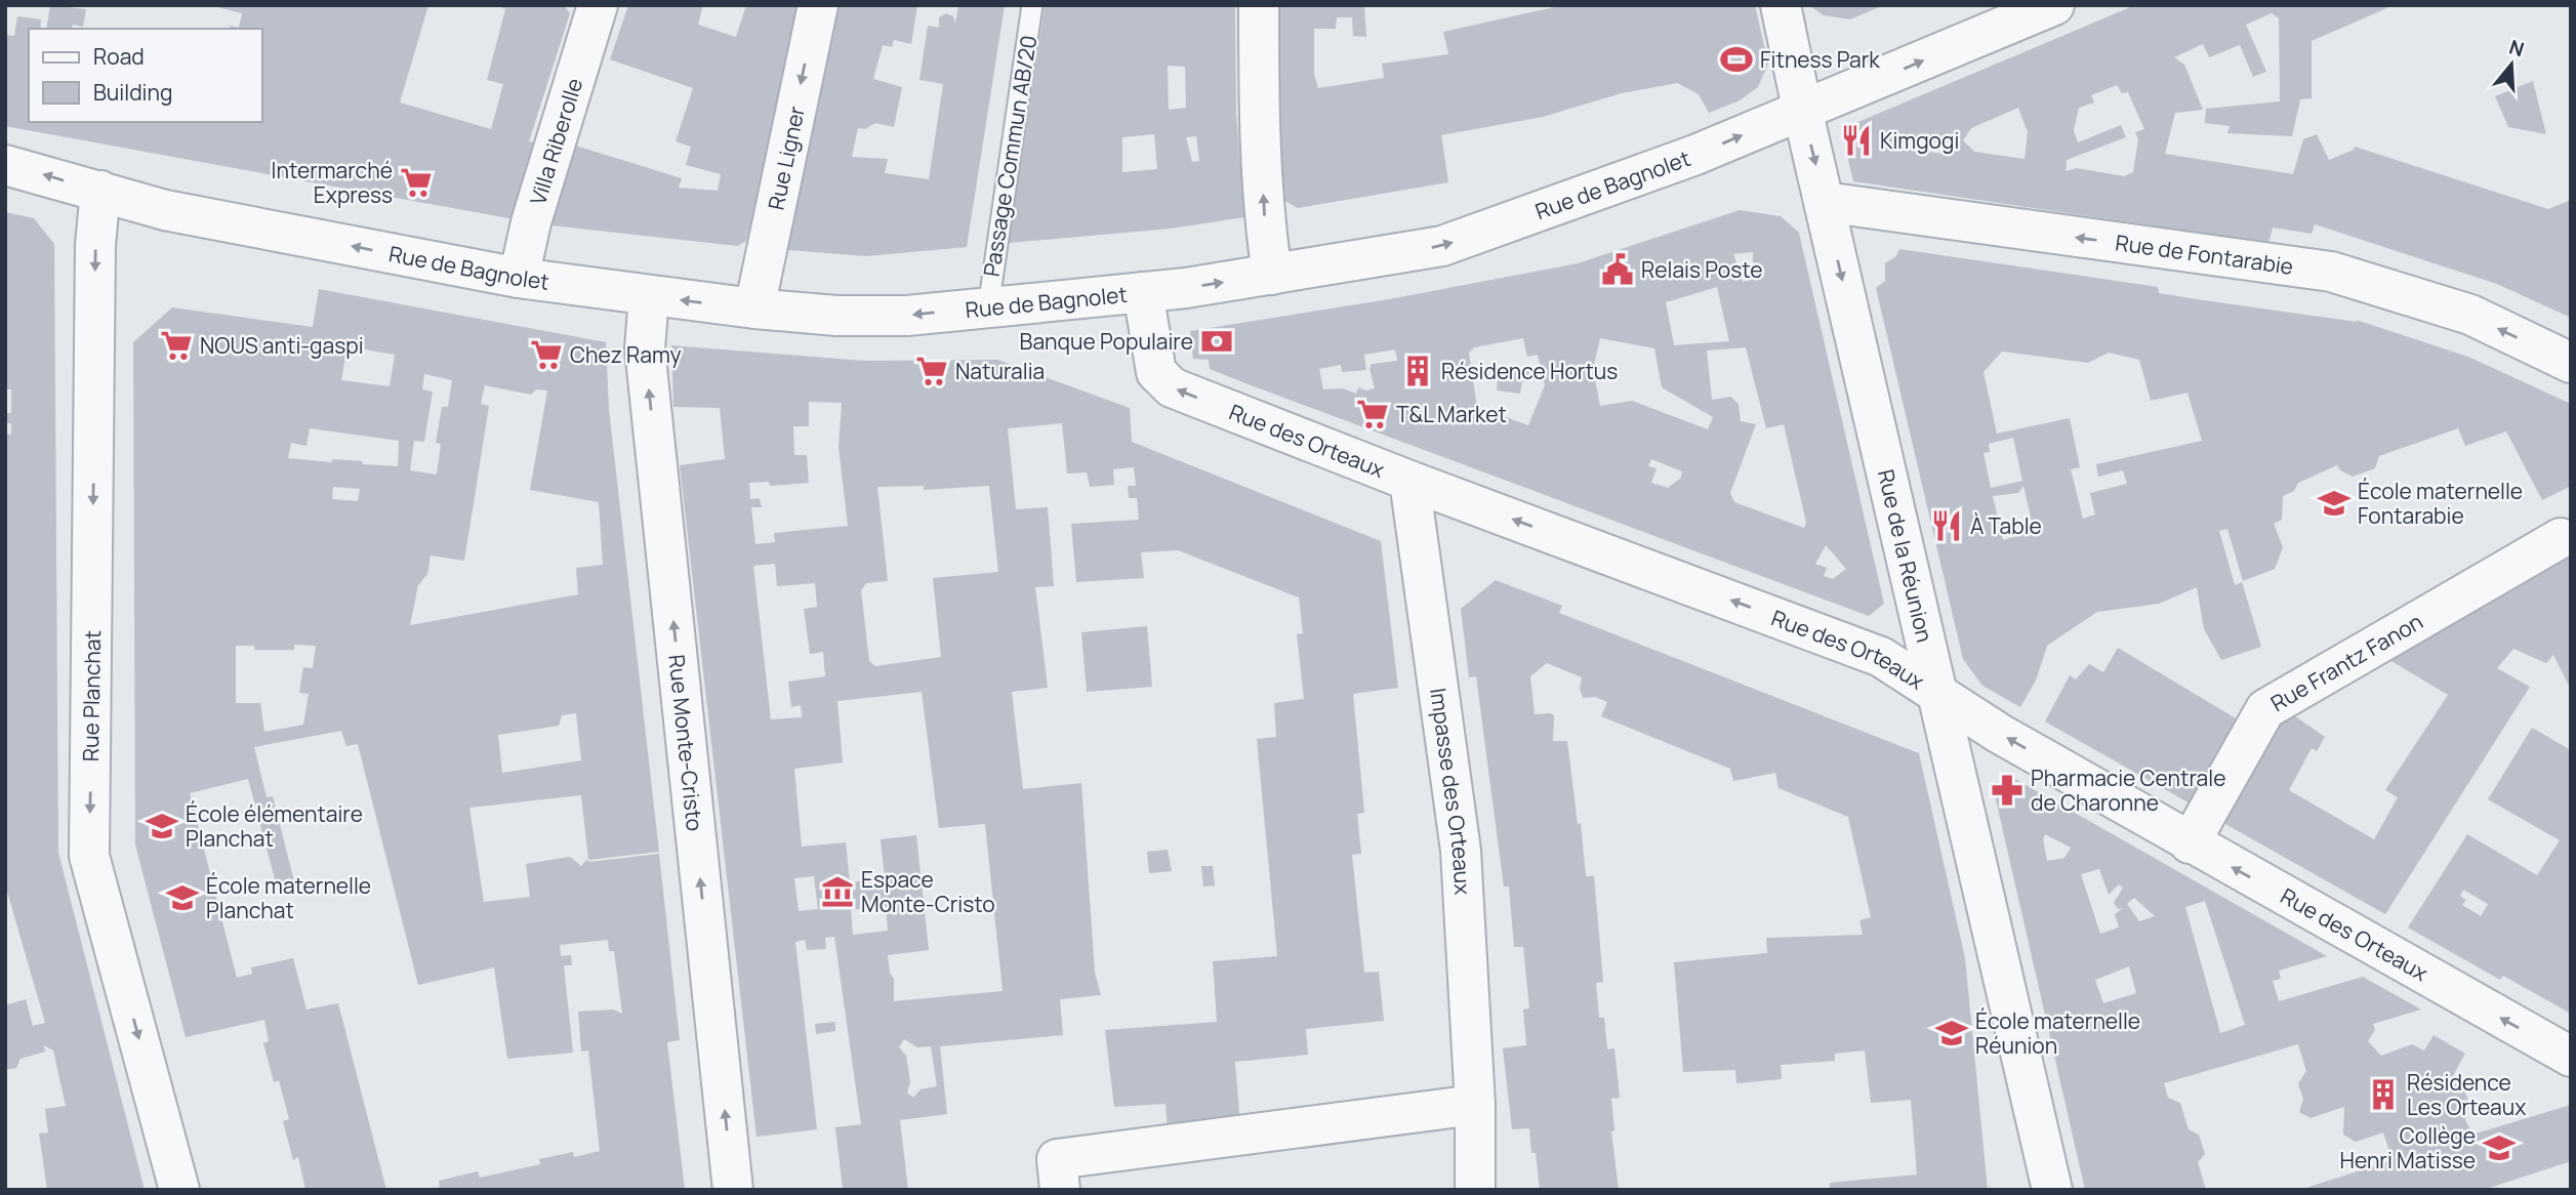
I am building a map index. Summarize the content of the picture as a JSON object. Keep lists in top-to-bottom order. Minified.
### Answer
{"streets":{"street":["Villa Riberolle","Rue Ligner","Rue de Bagnolet","Rue de Fontarabie","Rue des Orteaux","Rue de la Réunion","Rue Frantz Fanon","Rue Planchat","Rue Monte-Cristo","Impasse des Orteaux"],"lane":["Passage Commun AB/20"]},"crossings":[["Villa Riberolle","Rue de Bagnolet"],["Passage Commun AB/20","Rue de Bagnolet"],["Rue Ligner","Rue de Bagnolet"],["Rue de Bagnolet","Rue des Orteaux"],["Rue de Bagnolet","Rue de la Réunion"],["Rue de Bagnolet","Rue Planchat"],["Rue de Bagnolet","Rue Monte-Cristo"],["Rue de Fontarabie","Rue de la Réunion"],["Rue des Orteaux","Rue de la Réunion"],["Rue des Orteaux","Rue Frantz Fanon"],["Rue des Orteaux","Impasse des Orteaux"]],"one_way":["Rue Ligner","Rue de Fontarabie","Rue des Orteaux","Rue de la Réunion","Rue Planchat","Rue Monte-Cristo"],"places":{"sports":["Fitness Park"],"restaurant":["Kimgogi","À Table"],"supermarket":["Intermarché Express","NOUS anti-gaspi","Chez Ramy","Naturalia","T&L Market"],"public building":["Relais Poste"],"bank":["Banque Populaire"],"building":["Résidence Hortus","Résidence Les Orteaux"],"school or university":["École maternelle Fontarabie","École élémentaire Planchat","École maternelle Planchat","École maternelle Réunion","Collège Henri Matisse"],"pharmacy":["Pharmacie Centrale de Charonne"],"museum":["Espace Monte-Cristo"]},"legend":["Road","Building"],"north":"top"}
